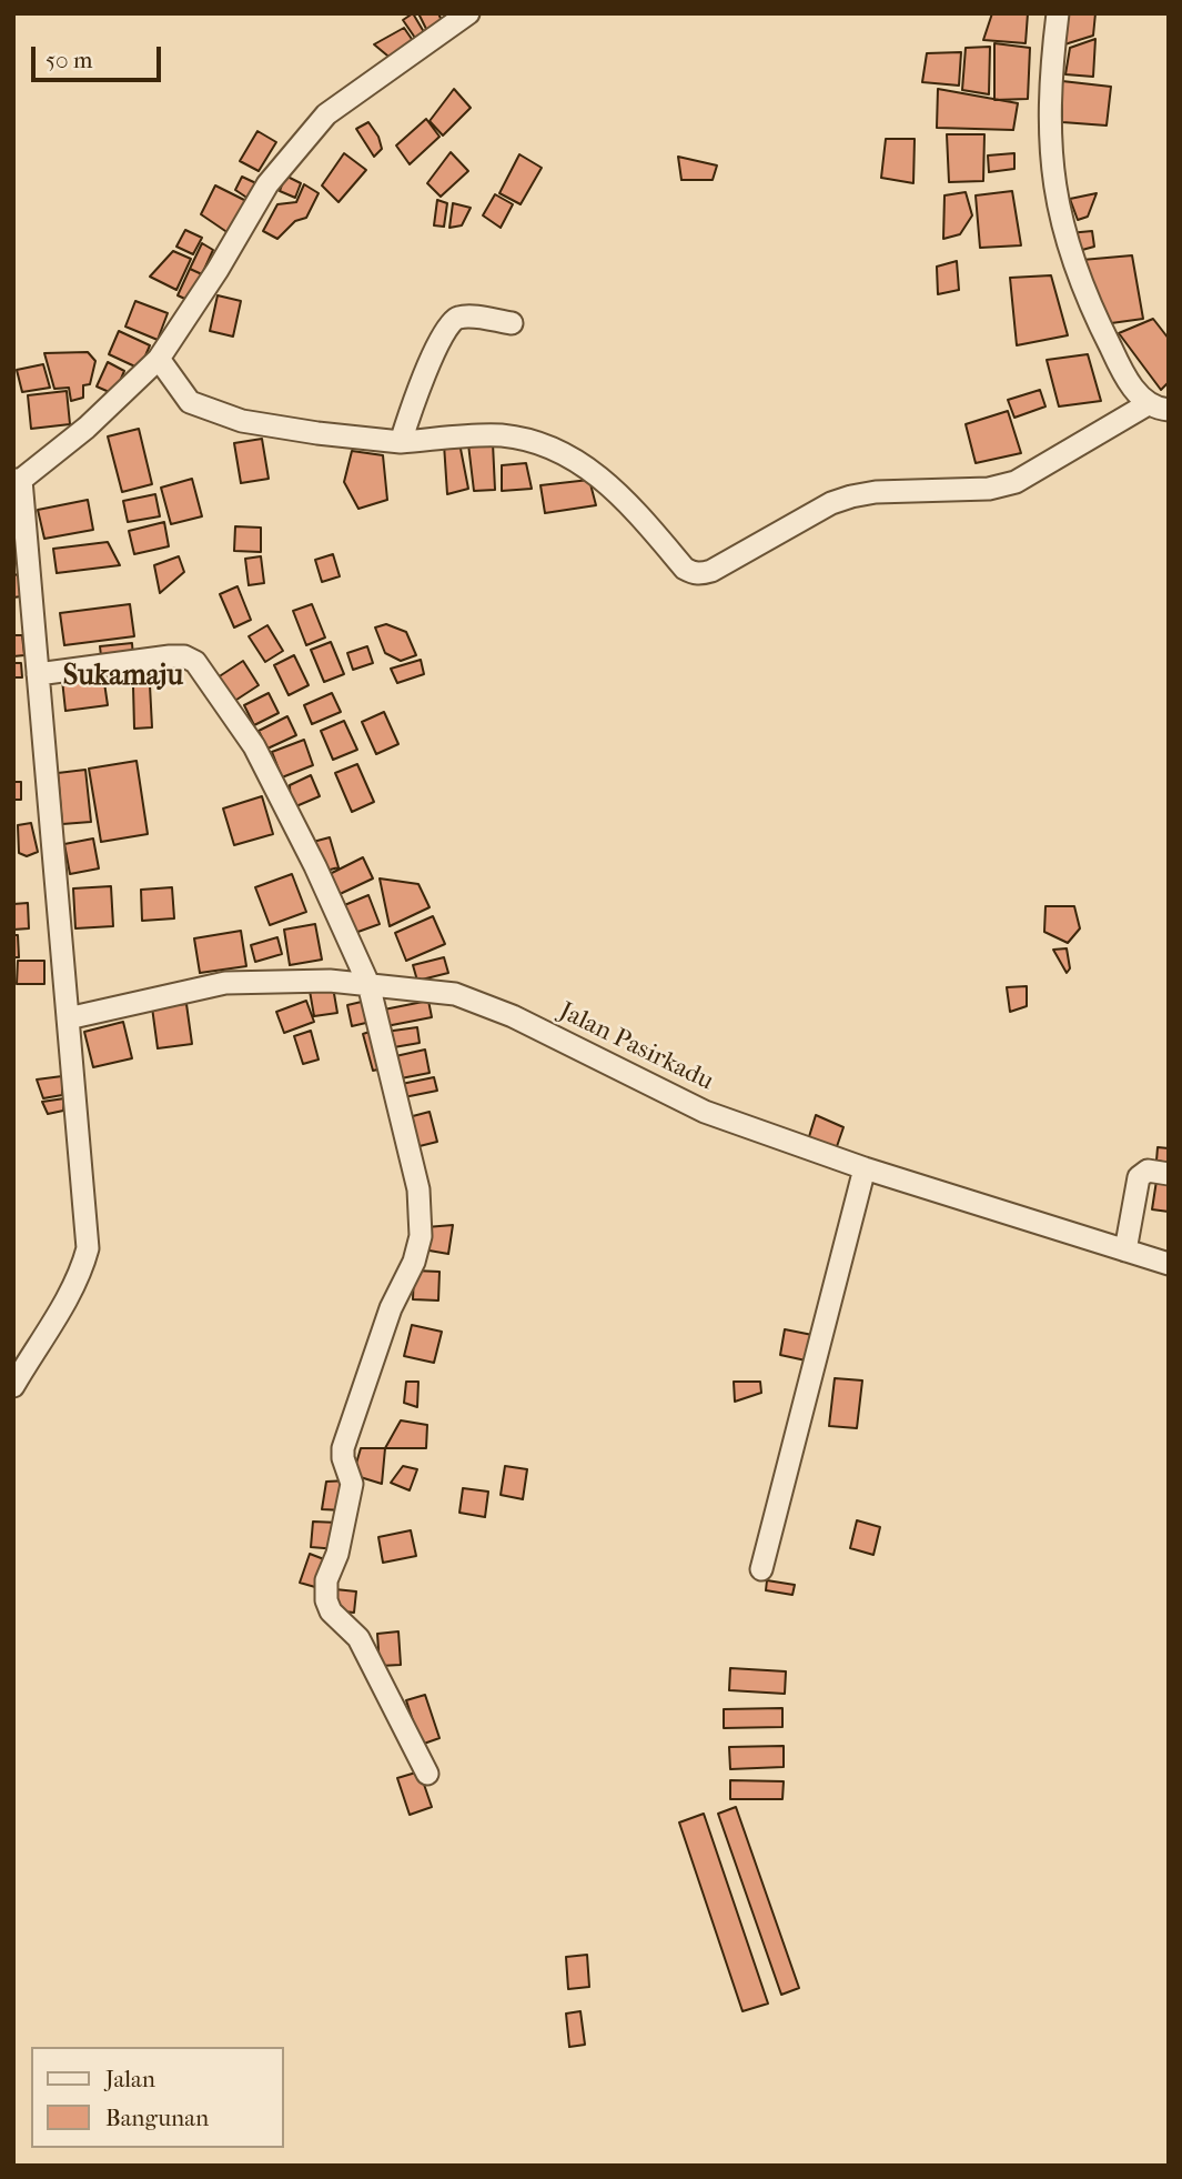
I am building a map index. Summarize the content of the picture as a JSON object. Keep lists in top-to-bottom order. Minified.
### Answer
{"streets":{"street":["Jalan Pasirkadu"]},"districts":["Sukamaju"],"legend":["Jalan","Bangunan"],"scale_bar":"50 m"}
